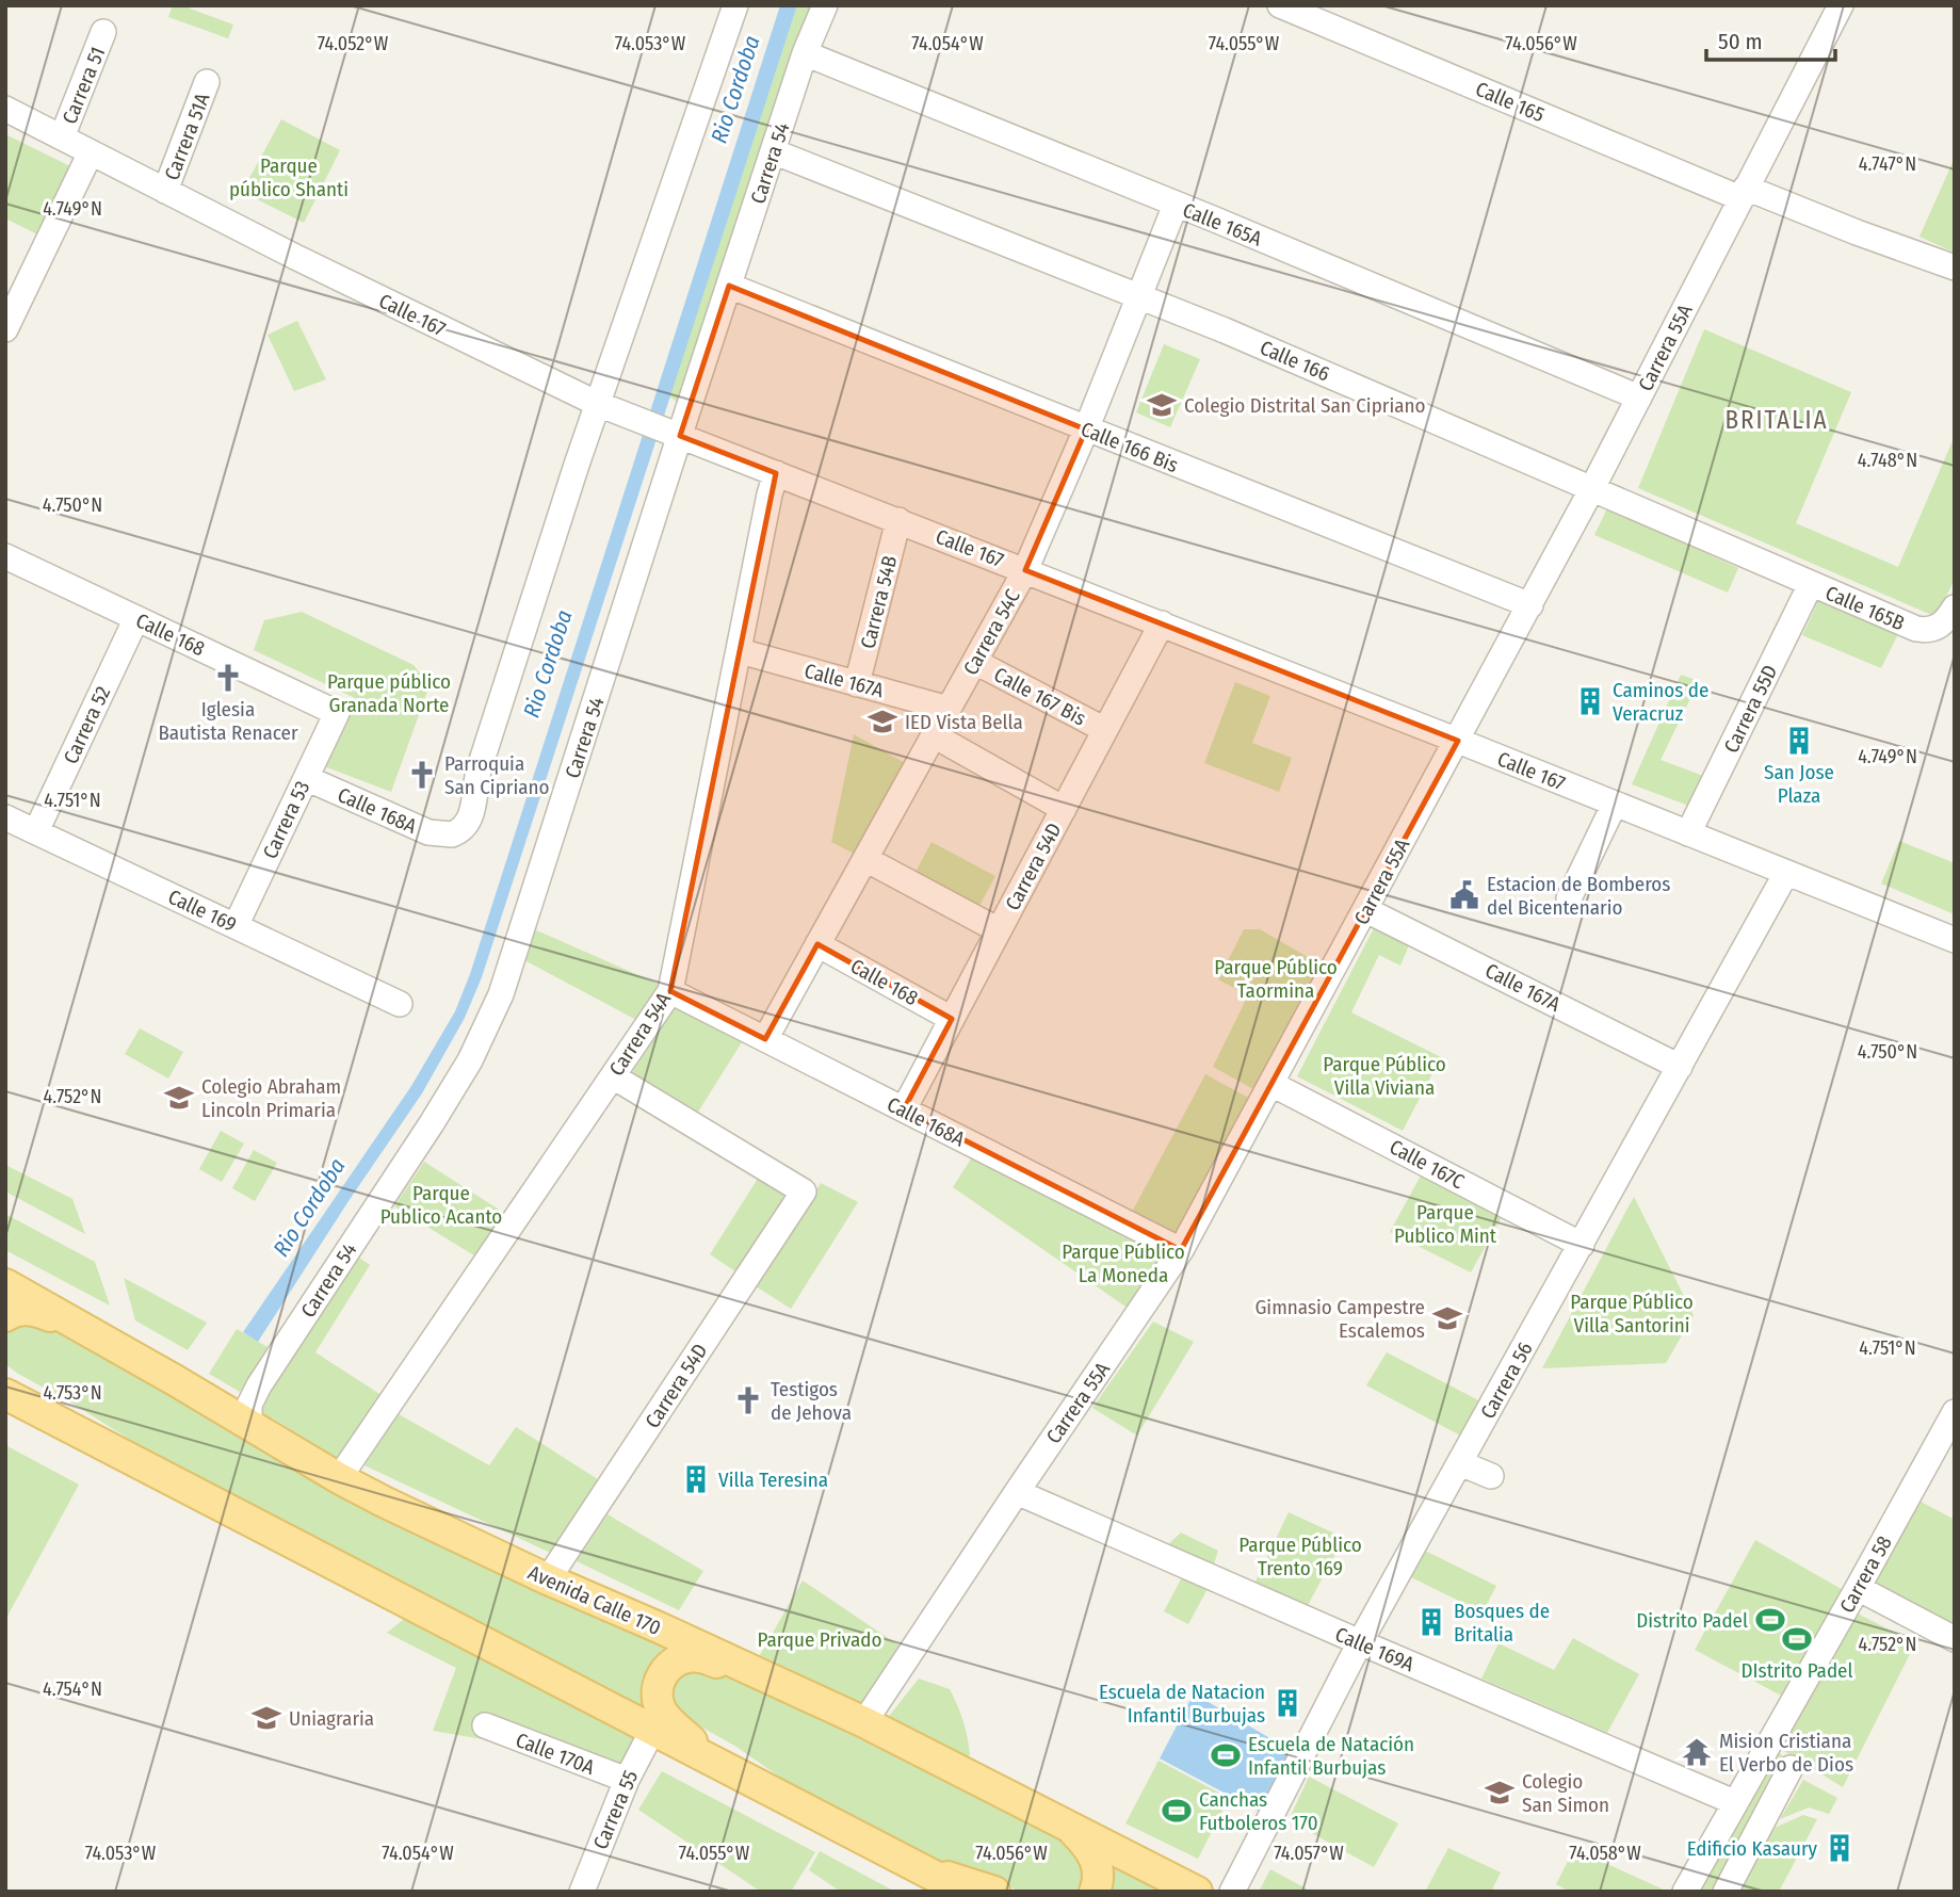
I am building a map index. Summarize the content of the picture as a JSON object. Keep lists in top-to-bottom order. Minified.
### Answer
{"streets":{"main road":["Avenida Calle 170"],"street":["Carrera 51","Calle 165","Carrera 51A","Carrera 54","Calle 165A","Calle 167","Carrera 55A","Calle 166","Calle 166 Bis","Carrera 54B","Calle 165B","Carrera 54C","Calle 168","Calle 167A","Calle 167 Bis","Carrera 55D","Carrera 52","Calle 168A","Carrera 53","Carrera 54D","Calle 169","Carrera 54A","Calle 167C","Carrera 56","Carrera 58","Calle 169A","Calle 170A","Carrera 55"]},"crossings":[["Carrera 51","Calle 167"],["Calle 165","Carrera 55A"],["Carrera 51A","Calle 167"],["Carrera 54","Calle 165A"],["Carrera 54","Calle 167"],["Carrera 54","Calle 166"],["Carrera 54","Calle 166 Bis"],["Carrera 54","Avenida Calle 170"],["Calle 165A","Carrera 55A"],["Calle 165A","Carrera 54C"],["Calle 167","Carrera 55A"],["Calle 167","Carrera 54B"],["Calle 167","Carrera 54C"],["Calle 167","Carrera 55D"],["Calle 167","Calle 168A"],["Calle 167","Carrera 54D"],["Calle 167","Carrera 54A"],["Calle 167","Carrera 56"],["Carrera 55A","Calle 166"],["Carrera 55A","Calle 166 Bis"],["Carrera 55A","Calle 167A"],["Carrera 55A","Calle 168A"],["Carrera 55A","Calle 167C"],["Carrera 55A","Avenida Calle 170"],["Carrera 55A","Calle 169A"],["Calle 166","Calle 165B"],["Calle 166","Carrera 54C"],["Calle 166","Carrera 55D"],["Calle 166 Bis","Carrera 54C"],["Carrera 54B","Calle 167A"],["Calle 165B","Carrera 55D"],["Carrera 54C","Calle 168"],["Carrera 54C","Calle 167A"],["Carrera 54C","Calle 167 Bis"],["Carrera 54C","Calle 168A"],["Calle 168","Carrera 52"],["Calle 168","Carrera 53"],["Calle 168","Carrera 54D"],["Calle 167A","Carrera 54A"],["Calle 167A","Carrera 56"],["Calle 167 Bis","Carrera 54D"],["Carrera 52","Calle 169"],["Calle 168A","Carrera 53"],["Calle 168A","Carrera 54D"],["Calle 168A","Carrera 54A"],["Carrera 53","Calle 169"],["Carrera 54D","Carrera 54A"],["Carrera 54D","Avenida Calle 170"],["Carrera 54A","Avenida Calle 170"],["Calle 167C","Carrera 56"],["Carrera 56","Calle 169A"],["Carrera 58","Calle 169A"],["Calle 170A","Carrera 55"]],"districts":["BRITALIA"],"water":["Rio Cordoba"],"parks":["Parque público Shanti","Parque público Granada Norte","Parque Público Taormina","Parque Público Villa Viviana","Parque Publico Acanto","Parque Publico Mint","Parque Público La Moneda","Parque Público Villa Santorini","Parque Público Trento 169","Parque Privado"],"places":{"school or university":["Colegio Distrital San Cipriano","IED Vista Bella","Colegio Abraham Lincoln Primaria","Gimnasio Campestre Escalemos","Uniagraria","Colegio San Simon"],"church":["Iglesia Bautista Renacer","Parroquia San Cipriano","Testigos de Jehova"],"building":["Caminos de Veracruz","San Jose Plaza","Villa Teresina","Bosques de Britalia","Escuela de Natacion Infantil Burbujas","Edificio Kasaury"],"public building":["Estacion de Bomberos del Bicentenario"],"sports":["Distrito Padel","DIstrito Padel","Escuela de Natación Infantil Burbujas","Canchas Futboleros 170"],"temple":["Mision Cristiana El Verbo de Dios"]},"scale_bar":"50 m","coordinates":["74.052°W","74.053°W","74.054°W","74.055°W","74.056°W","4.747°N","4.749°N","4.748°N","4.750°N","4.751°N","4.752°N","4.753°N","4.754°N","74.057°W","74.058°W"]}
